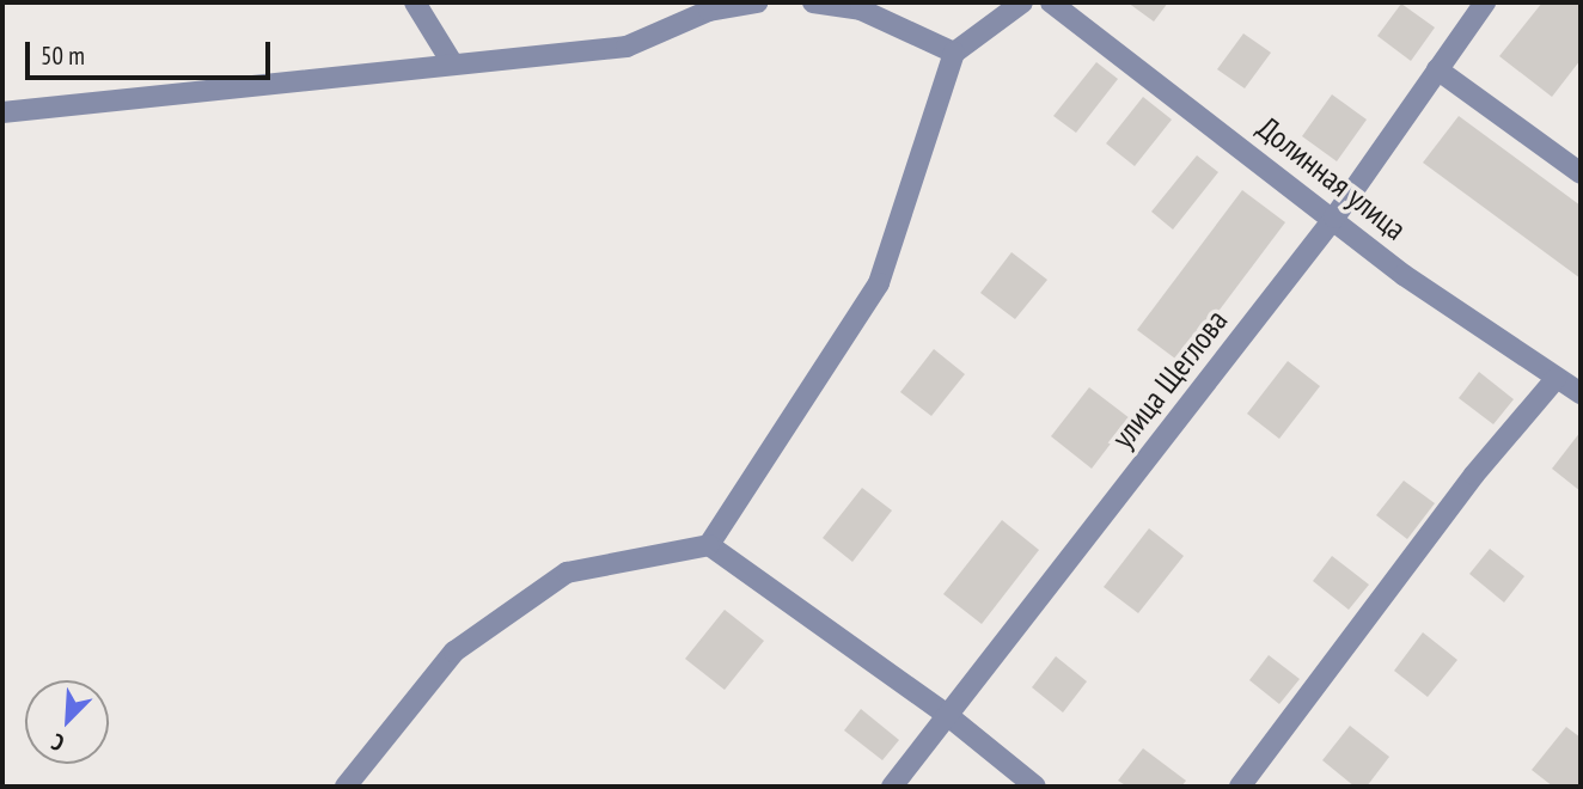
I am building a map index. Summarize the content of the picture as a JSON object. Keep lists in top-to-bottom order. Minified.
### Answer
{"streets":{"street":["Долинная улица","улица Щеглова"]},"crossings":[["Долинная улица","улица Щеглова"]],"scale_bar":"50 m","north":"bottom left"}
